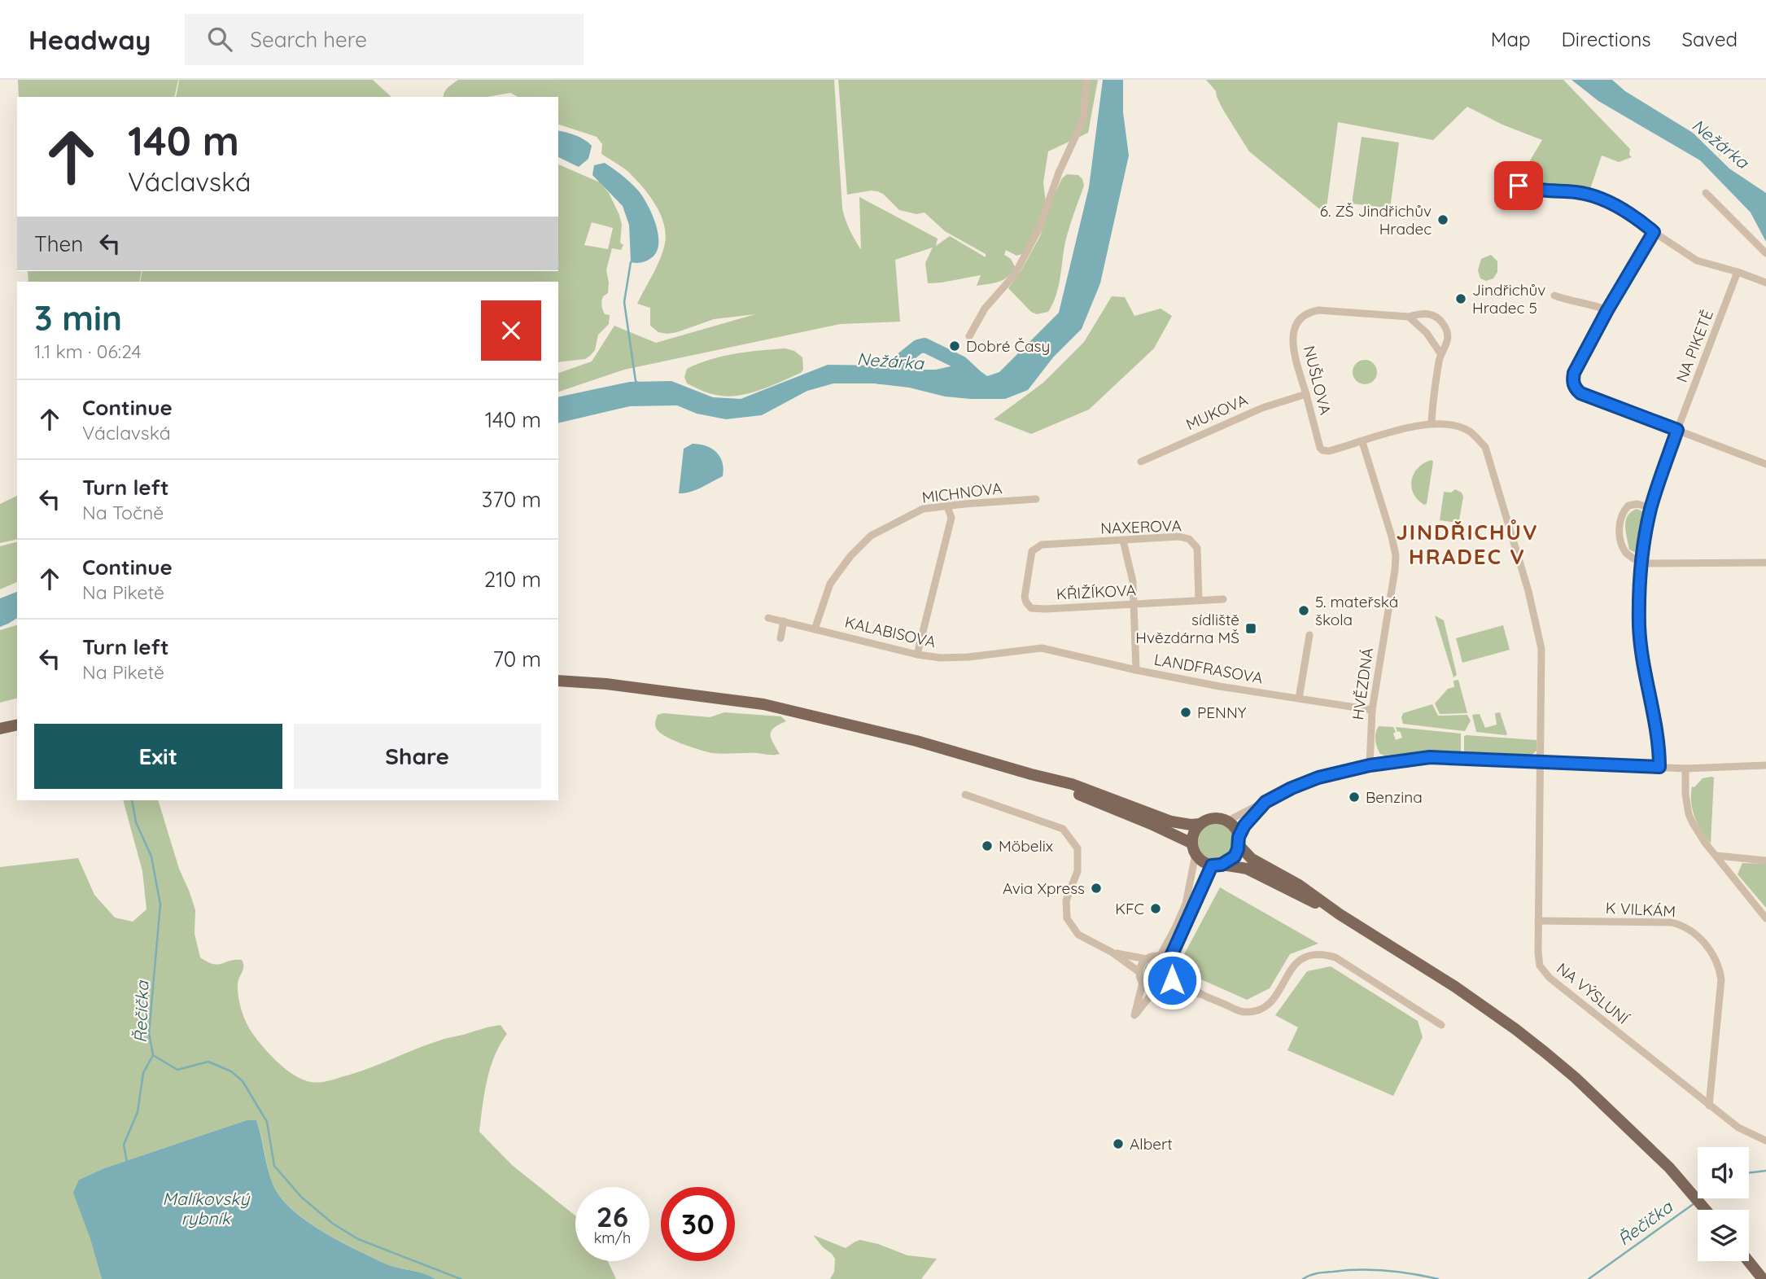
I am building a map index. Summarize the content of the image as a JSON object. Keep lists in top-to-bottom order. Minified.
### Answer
{"streets":{"street":["NA PIKETĚ","NUŠLOVA","MUKOVA","MICHNOVA","NAXEROVA","KŘIŽÍKOVA","KALABISOVA","LANDFRASOVA","HVĚZDNÁ","K VILKÁM","NA VÝSLUNÍ"]},"crossings":[["NUŠLOVA","MUKOVA"],["NUŠLOVA","HVĚZDNÁ"],["NUŠLOVA","NA VÝSLUNÍ"],["MUKOVA","HVĚZDNÁ"],["MUKOVA","NA VÝSLUNÍ"],["MICHNOVA","KALABISOVA"],["NAXEROVA","KŘIŽÍKOVA"],["KALABISOVA","LANDFRASOVA"],["LANDFRASOVA","HVĚZDNÁ"],["HVĚZDNÁ","NA VÝSLUNÍ"],["K VILKÁM","NA VÝSLUNÍ"]],"districts":["JINDŘICHŮV HRADEC V"],"water":["Nežárka","Řečička","Malíkovský rybník"],"places":{"other":["6. ZŠ Jindřichův Hradec","Jindřichův Hradec 5","Dobré Časy","5. mateřská škola","PENNY","Benzina","Möbelix","Avia Xpress","KFC","Albert"],"transit":["sídliště Hvězdárna MŠ"]},"page":{"header":"Headway","search":"Search here","nav":["Map","Directions","Saved"],"turn":["140 m","Václavská"],"then":"Then","heading":["3 min","1.1 km · 06:24"],"list":[{"name":"Continue","note":"Václavská","value":"140 m"},{"name":"Turn left","note":"Na Točně","value":"370 m"},{"name":"Continue","note":"Na Piketě","value":"210 m"},{"name":"Turn left","note":"Na Piketě","value":"70 m"}],"buttons":["Exit","Share"],"speed":"26 km/h","limit":"30"}}
